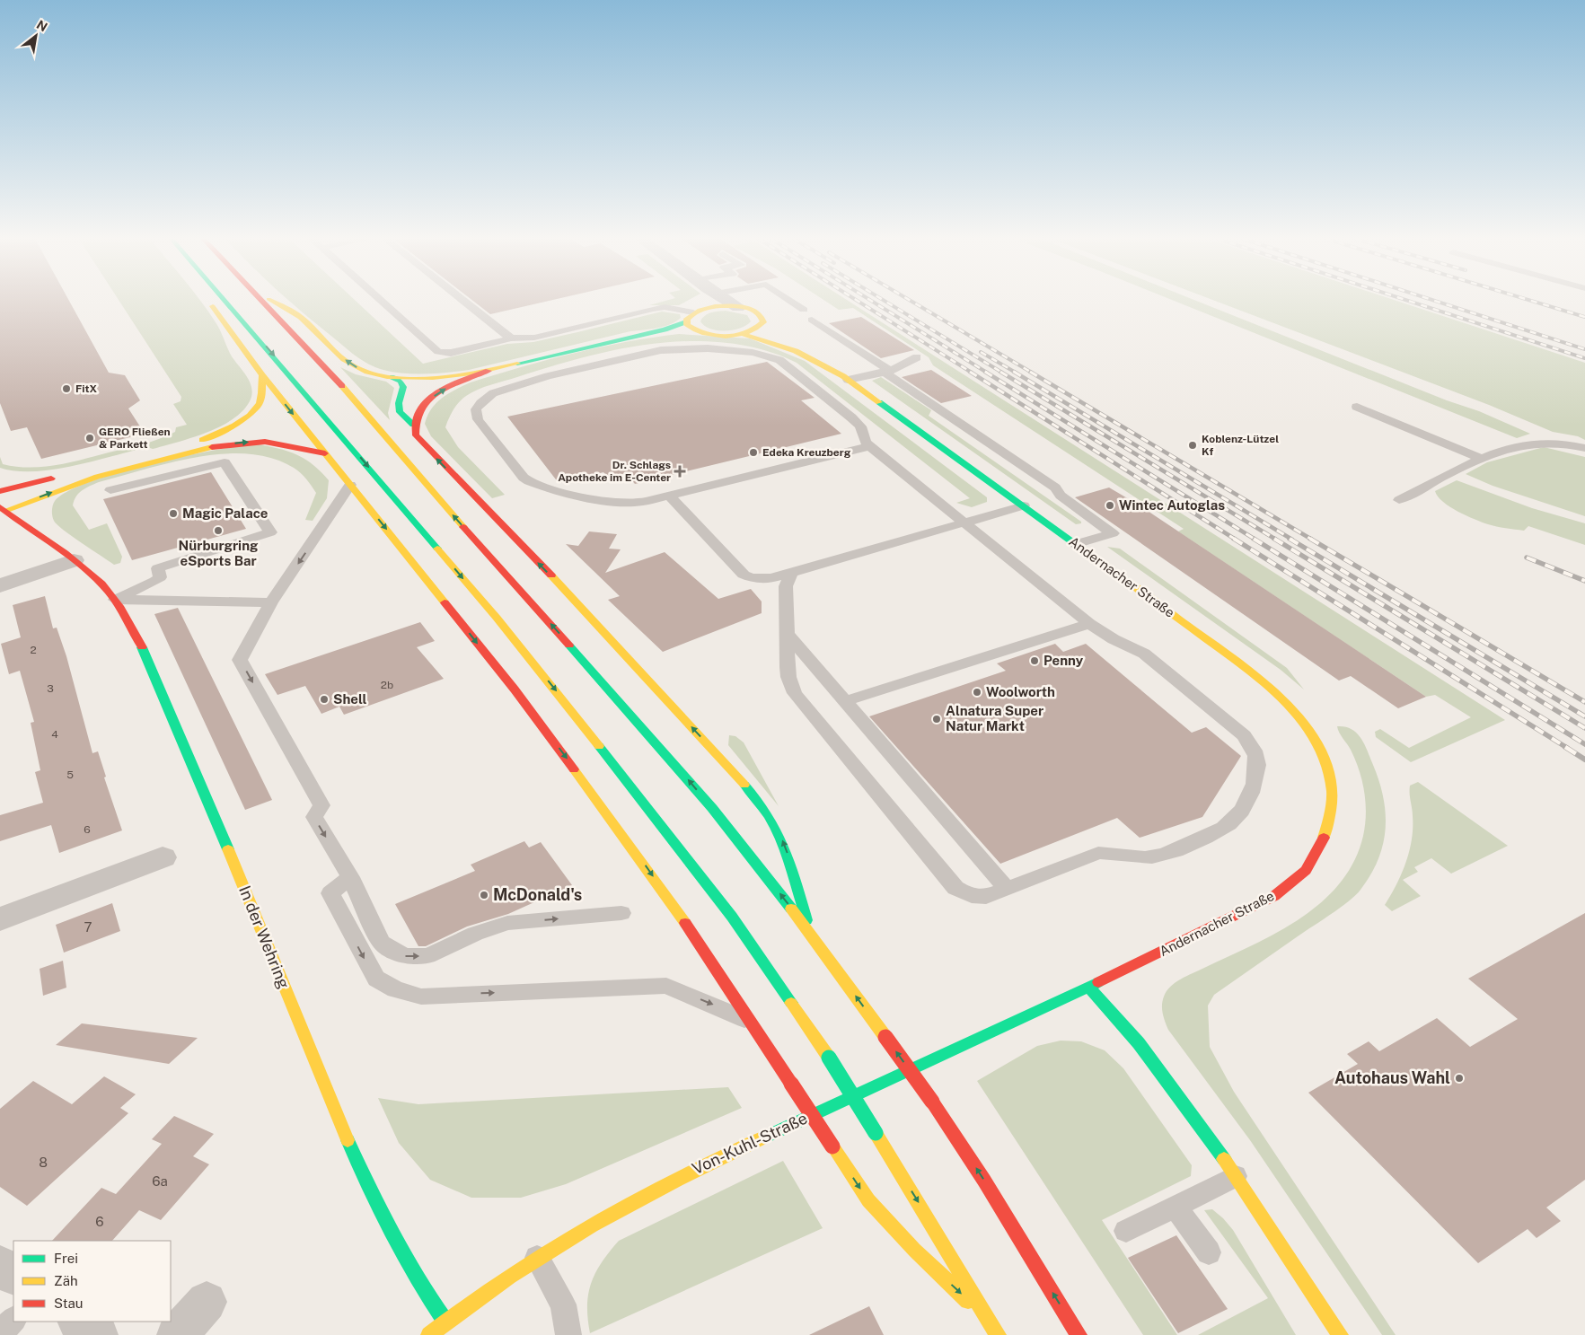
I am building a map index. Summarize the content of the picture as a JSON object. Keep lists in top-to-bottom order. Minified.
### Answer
{"streets":{"main road":["Andernacher Straße","In der Wehring","Von-Kuhl-Straße"]},"crossings":[["Andernacher Straße","Von-Kuhl-Straße"],["In der Wehring","Von-Kuhl-Straße"]],"places":{"other":["FitX","GERO Fließen & Parkett","Koblenz-Lützel Kf","Edeka Kreuzberg","Wintec Autoglas","Magic Palace","Nürburgring eSports Bar","Penny","Woolworth","Shell","Alnatura Super Natur Markt","McDonald's","Autohaus Wahl"],"health":["Dr. Schlags Apotheke im E-Center"]},"house_numbers":["2","2b","3","4","5","6","7","8","6a","6"],"legend":["Frei","Zäh","Stau"],"north":"top right"}
